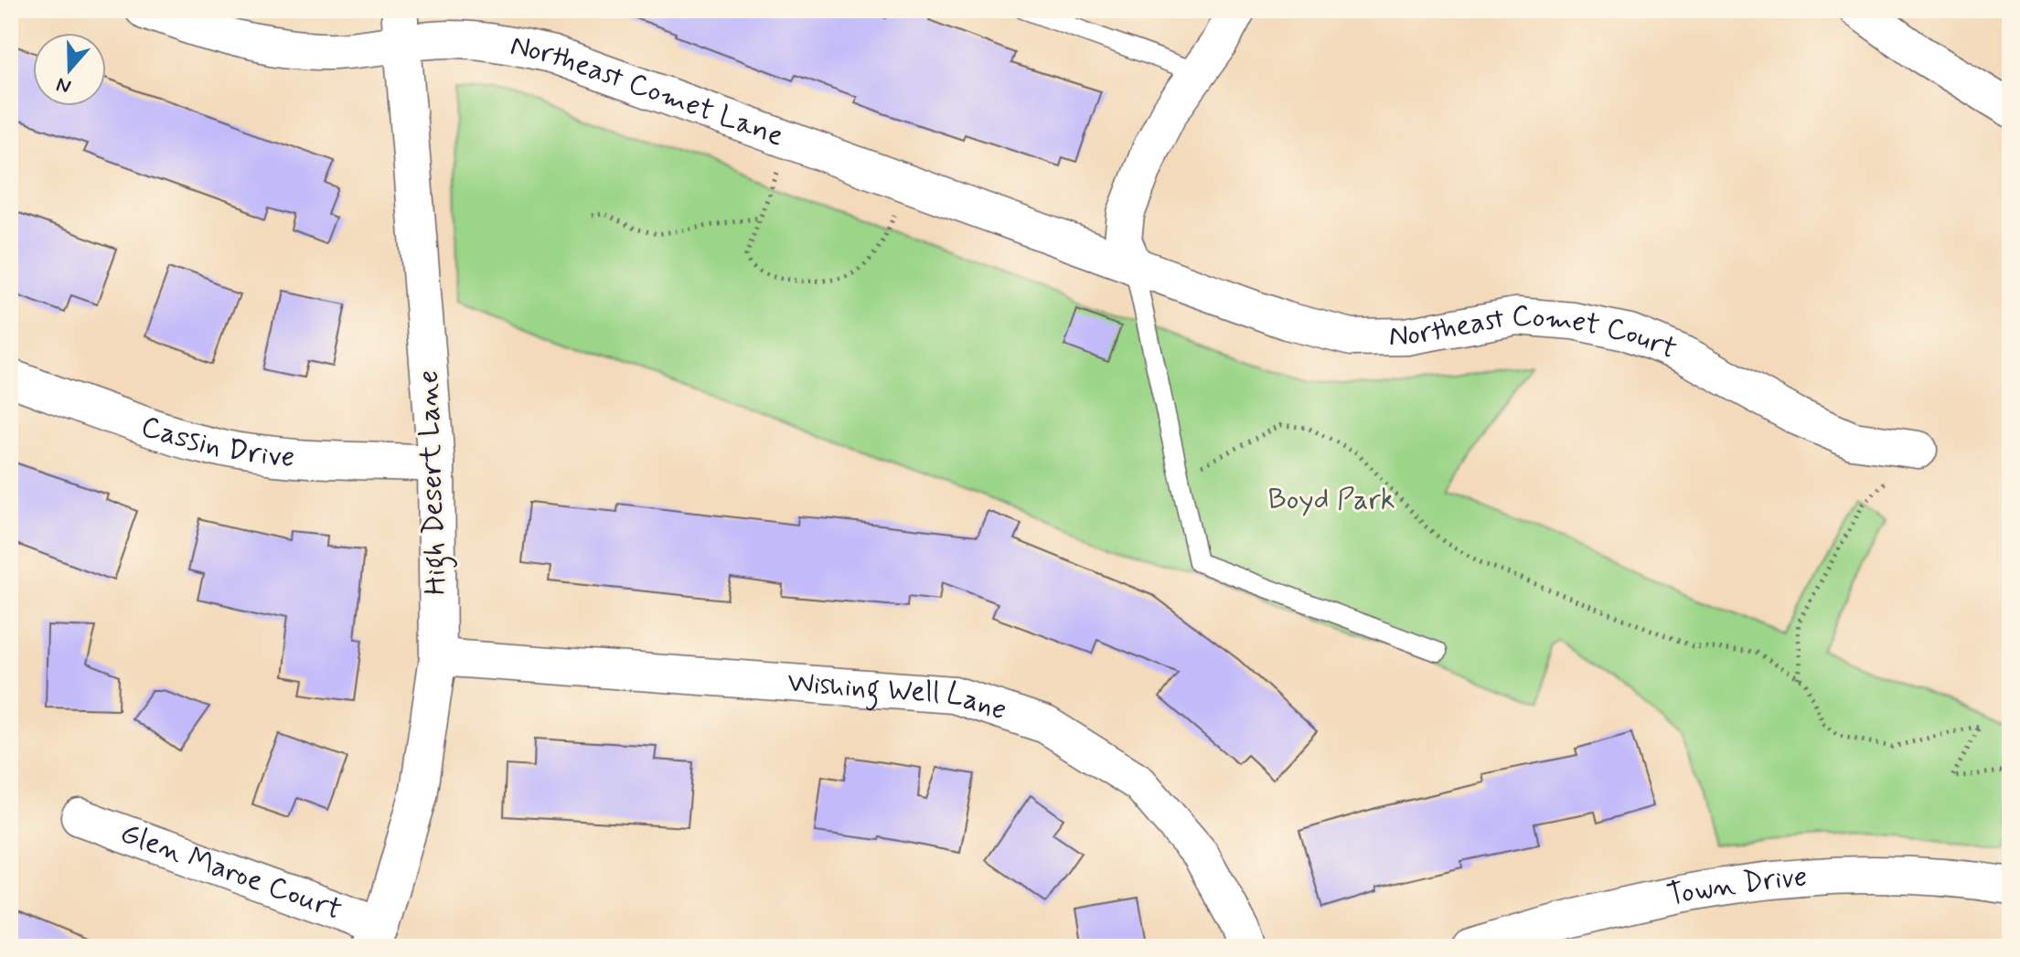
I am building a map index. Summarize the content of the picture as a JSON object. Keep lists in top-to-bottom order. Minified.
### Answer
{"streets":{"street":["Northeast Comet Lane","Northeast Comet Court","Cassin Drive","High Desert Lane","Wishing Well Lane","Glen Maroe Court","Town Drive"]},"crossings":[["Northeast Comet Lane","Northeast Comet Court"],["Northeast Comet Lane","High Desert Lane"],["Cassin Drive","High Desert Lane"],["High Desert Lane","Wishing Well Lane"],["High Desert Lane","Glen Maroe Court"]],"parks":["Boyd Park"],"north":"bottom"}
